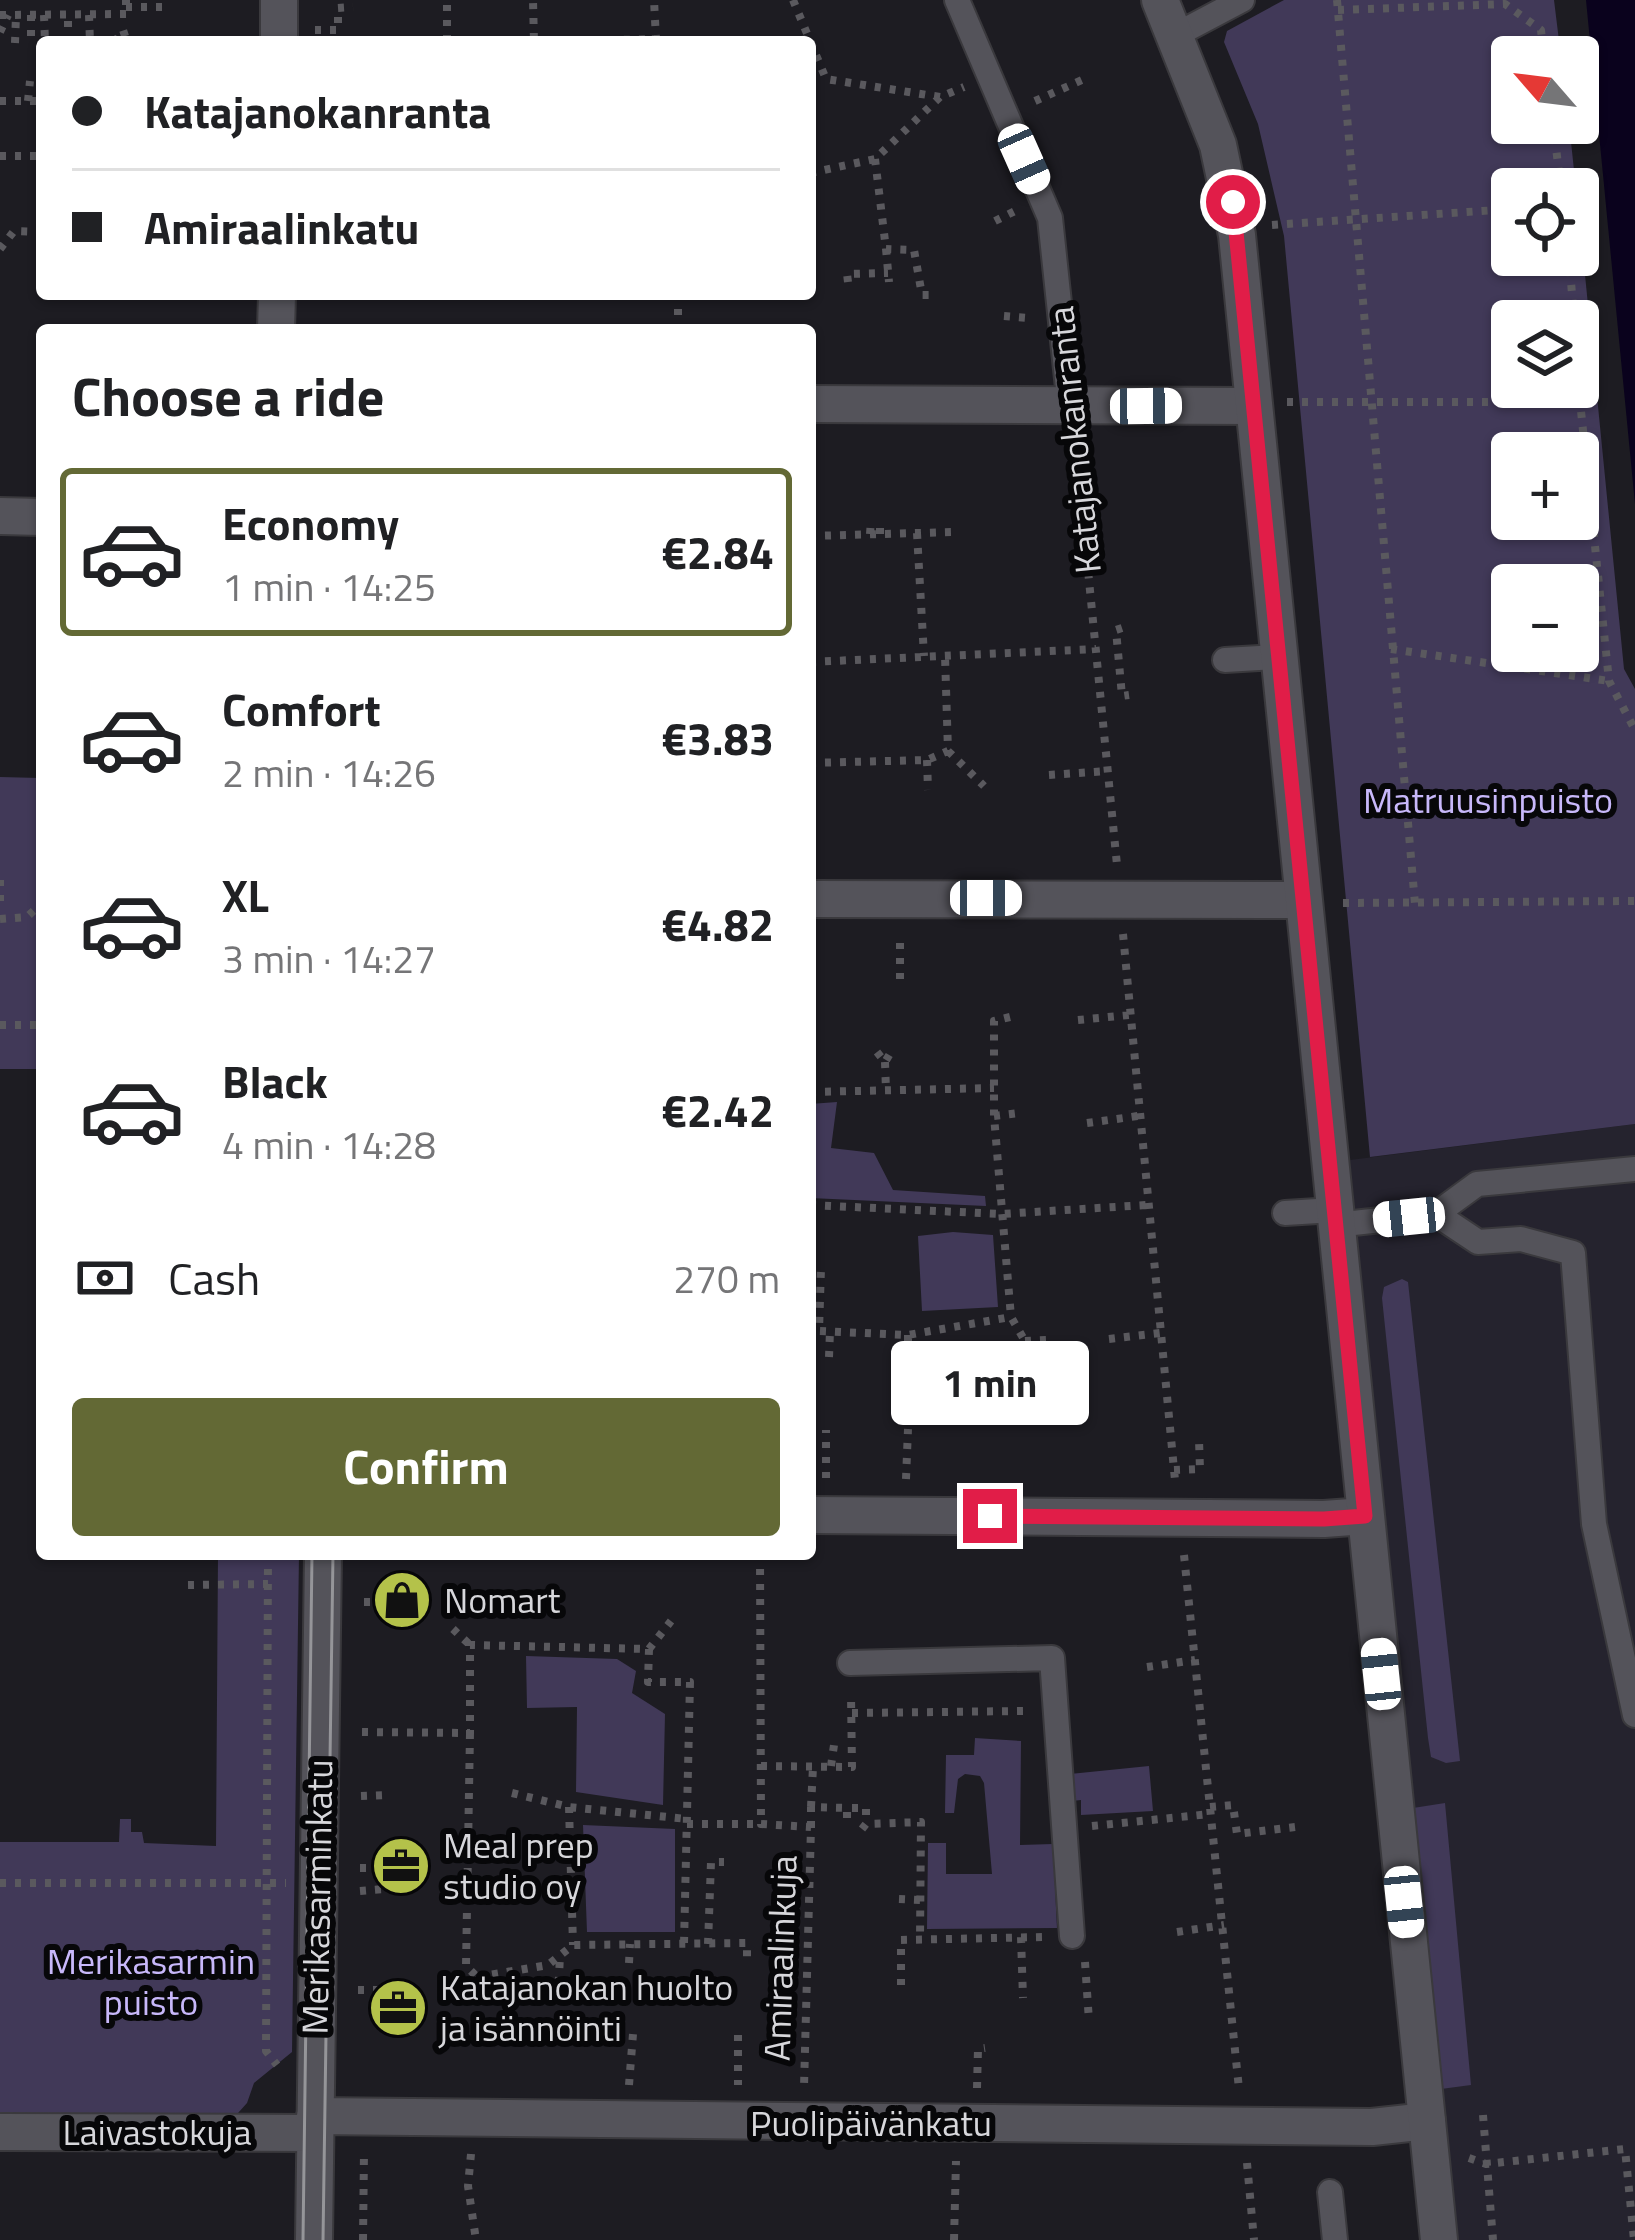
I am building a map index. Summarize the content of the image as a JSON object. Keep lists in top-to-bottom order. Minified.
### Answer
{"streets":{"street":["Merikasarminkatu","Puolipäivänkatu","Laivastokuja"],"lane":["Katajanokanranta"],"path":["Amiraalinkuja"]},"crossings":[["Merikasarminkatu","Puolipäivänkatu"],["Merikasarminkatu","Laivastokuja"],["Amiraalinkuja","Puolipäivänkatu"],["Puolipäivänkatu","Laivastokuja"]],"parks":["Matruusinpuisto","Merikasarmin puisto"],"places":{"shop":["Nomart"],"office":["Meal prep studio oy","Katajanokan huolto ja isännöinti"]},"north":"top left","page":{"map_buttons":["+","−"],"banner":["Katajanokanranta","Amiraalinkatu"],"heading":"Choose a ride","list":[{"name":"Economy","note":"1 min · 14:25","value":"€2.84"},{"name":"Comfort","note":"2 min · 14:26","value":"€3.83"},{"name":"XL","note":"3 min · 14:27","value":"€4.82"},{"name":"Black","note":"4 min · 14:28","value":"€2.42"}],"pay":["Cash","270 m"],"bubble":"1 min","buttons":"Confirm"}}
